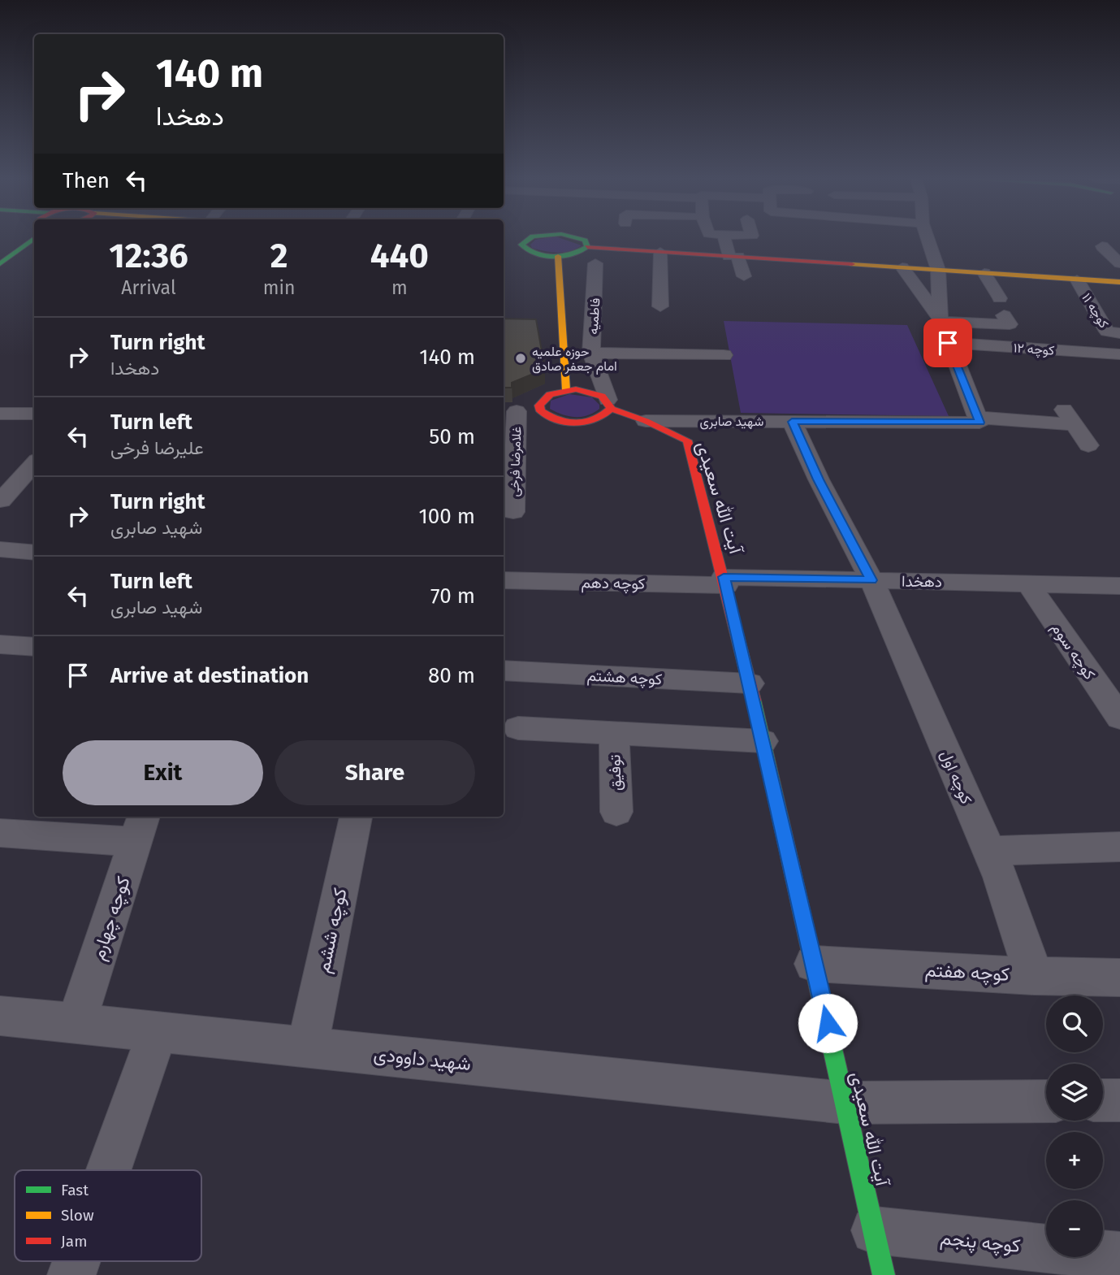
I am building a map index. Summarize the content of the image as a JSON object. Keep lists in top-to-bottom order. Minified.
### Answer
{"streets":{"street":["کوچه ۱۱","فاطمیه","کوچه ۱۲","شهید صابری","غلامرضا فرخی","آیت الله سعیدی","دهخدا","کوچه دهم","کوچه سوم","کوچه هشتم","توفیق","کوچه اول","کوچه چهارم","کوچه ششم","کوچه هفتم","شهید داوودی","کوچه پنجم"]},"crossings":[["فاطمیه","آیت الله سعیدی"],["شهید صابری","آیت الله سعیدی"],["شهید صابری","کوچه اول"],["آیت الله سعیدی","دهخدا"],["آیت الله سعیدی","کوچه دهم"],["آیت الله سعیدی","کوچه هشتم"],["آیت الله سعیدی","کوچه هفتم"],["آیت الله سعیدی","شهید داوودی"],["آیت الله سعیدی","کوچه پنجم"],["دهخدا","کوچه دهم"],["دهخدا","کوچه سوم"],["دهخدا","کوچه اول"],["کوچه اول","کوچه هفتم"],["کوچه چهارم","شهید داوودی"],["کوچه ششم","شهید داوودی"]],"places":["حوزه علمیه امام جعفر صادق"],"legend":["Fast","Slow","Jam"],"page":{"turn":["140 m","دهخدا"],"then":"Then","eta":["12:36","Arrival","2","min","440","m"],"list":[{"name":"Turn right","note":"دهخدا","value":"140 m"},{"name":"Turn left","note":"علیرضا فرخی","value":"50 m"},{"name":"Turn right","note":"شهید صابری","value":"100 m"},{"name":"Turn left","note":"شهید صابری","value":"70 m"},{"name":"Arrive at destination","value":"80 m"}],"buttons":["Exit","Share"],"map_buttons":["+","−"]}}
